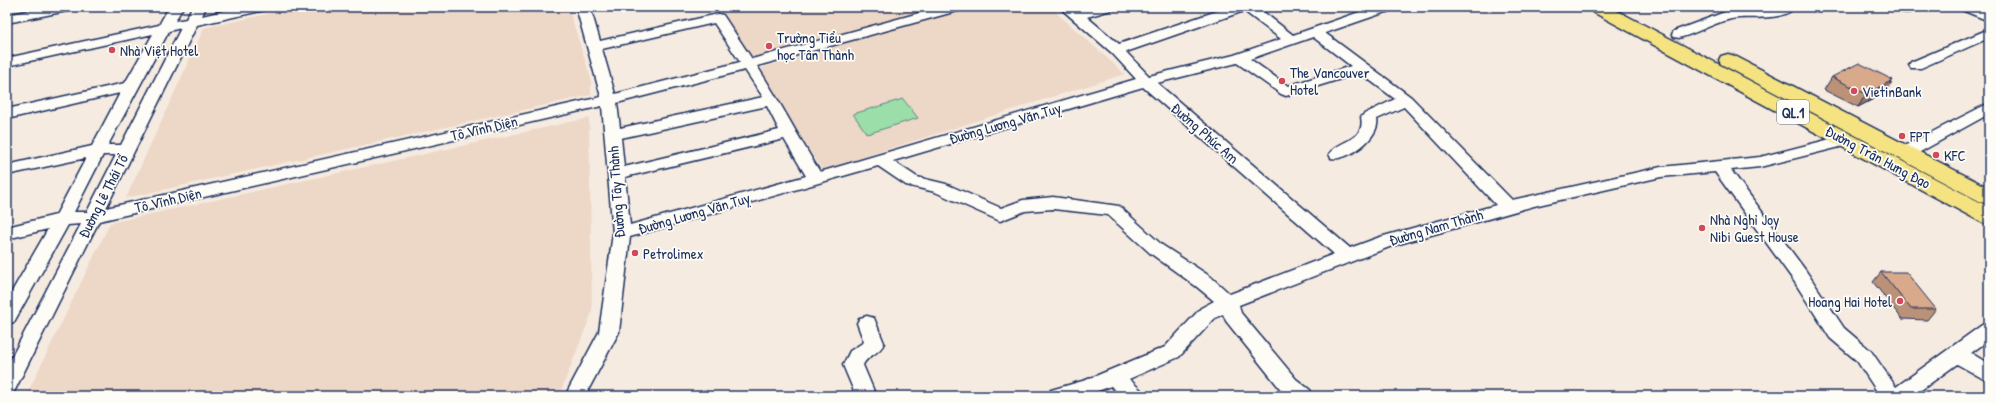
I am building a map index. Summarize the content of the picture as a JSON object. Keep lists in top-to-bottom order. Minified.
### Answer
{"streets":{"highway":["QL.1","Đường Trân Hưng Đạo"],"street":["Đường Lương Văn Tuỵ","Tô Vĩnh Diện","Đường Phúc Am","Đường Tây Thành","Đường Lê Thái Tổ","Đường Nam Thành"]},"crossings":[["Đường Lương Văn Tuỵ","Đường Phúc Am"],["Đường Lương Văn Tuỵ","Đường Tây Thành"],["Tô Vĩnh Diện","Đường Tây Thành"],["Tô Vĩnh Diện","Đường Lê Thái Tổ"],["Đường Phúc Am","Đường Nam Thành"],["Đường Trân Hưng Đạo","Đường Nam Thành"]],"places":["Trường Tiểu học Tân Thành","Nhà Việt Hotel","The Vancouver Hotel","VietinBank","FPT","KFC","Nhà Nghỉ Joy Nibi Guest House","Petrolimex","Hoang Hai Hotel"]}
